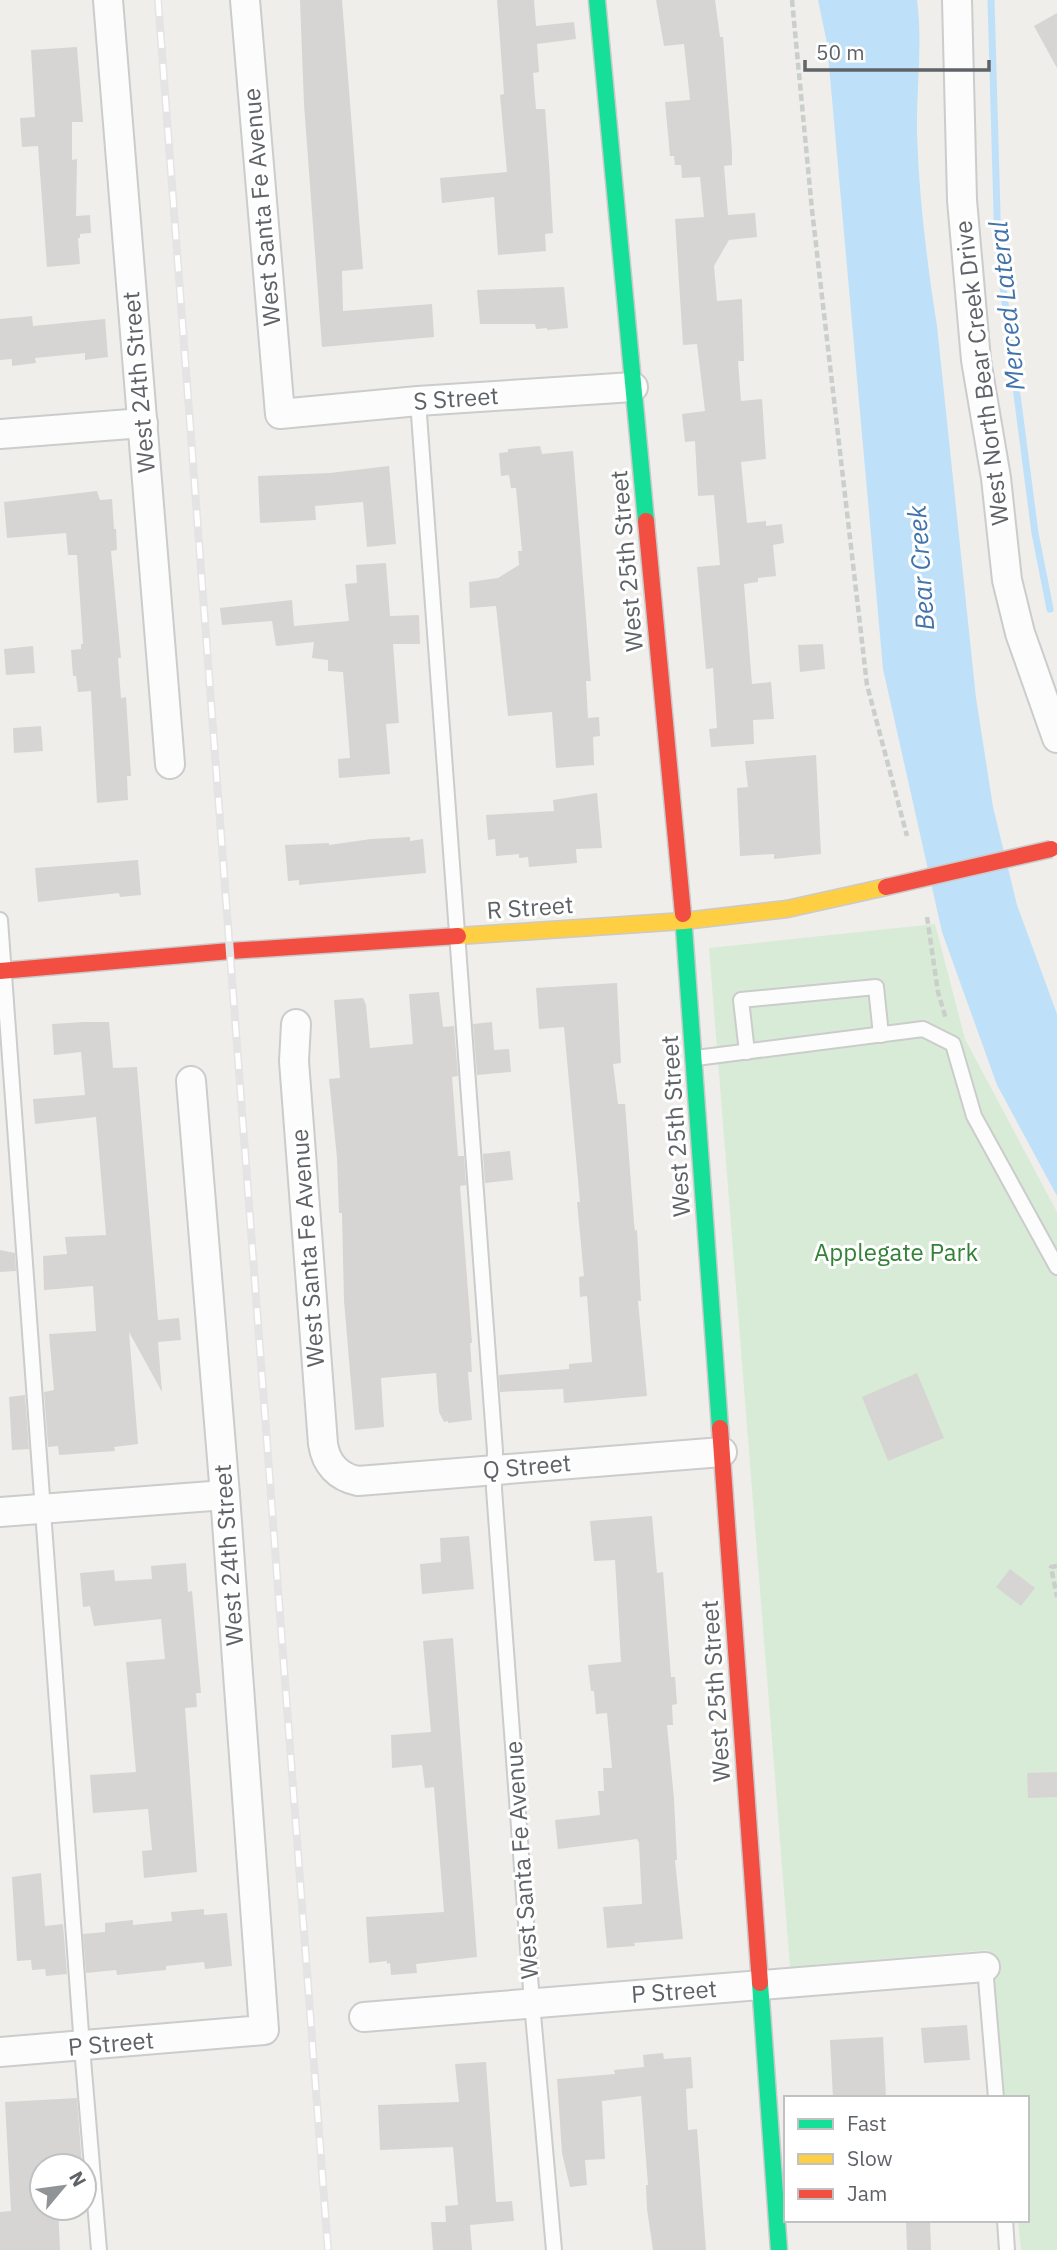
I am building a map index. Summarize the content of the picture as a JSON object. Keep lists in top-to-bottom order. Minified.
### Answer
{"streets":{"street":["West Santa Fe Avenue","West North Bear Creek Drive","West 24th Street","S Street","West 25th Street","R Street","Q Street","P Street"]},"crossings":[["West Santa Fe Avenue","S Street"],["West Santa Fe Avenue","R Street"],["West Santa Fe Avenue","Q Street"],["West Santa Fe Avenue","P Street"],["West 24th Street","P Street"],["S Street","West 25th Street"],["West 25th Street","R Street"],["West 25th Street","Q Street"],["West 25th Street","P Street"]],"water":["Merced Lateral","Bear Creek"],"parks":["Applegate Park"],"legend":["Fast","Slow","Jam"],"scale_bar":"50 m","north":"top right"}
